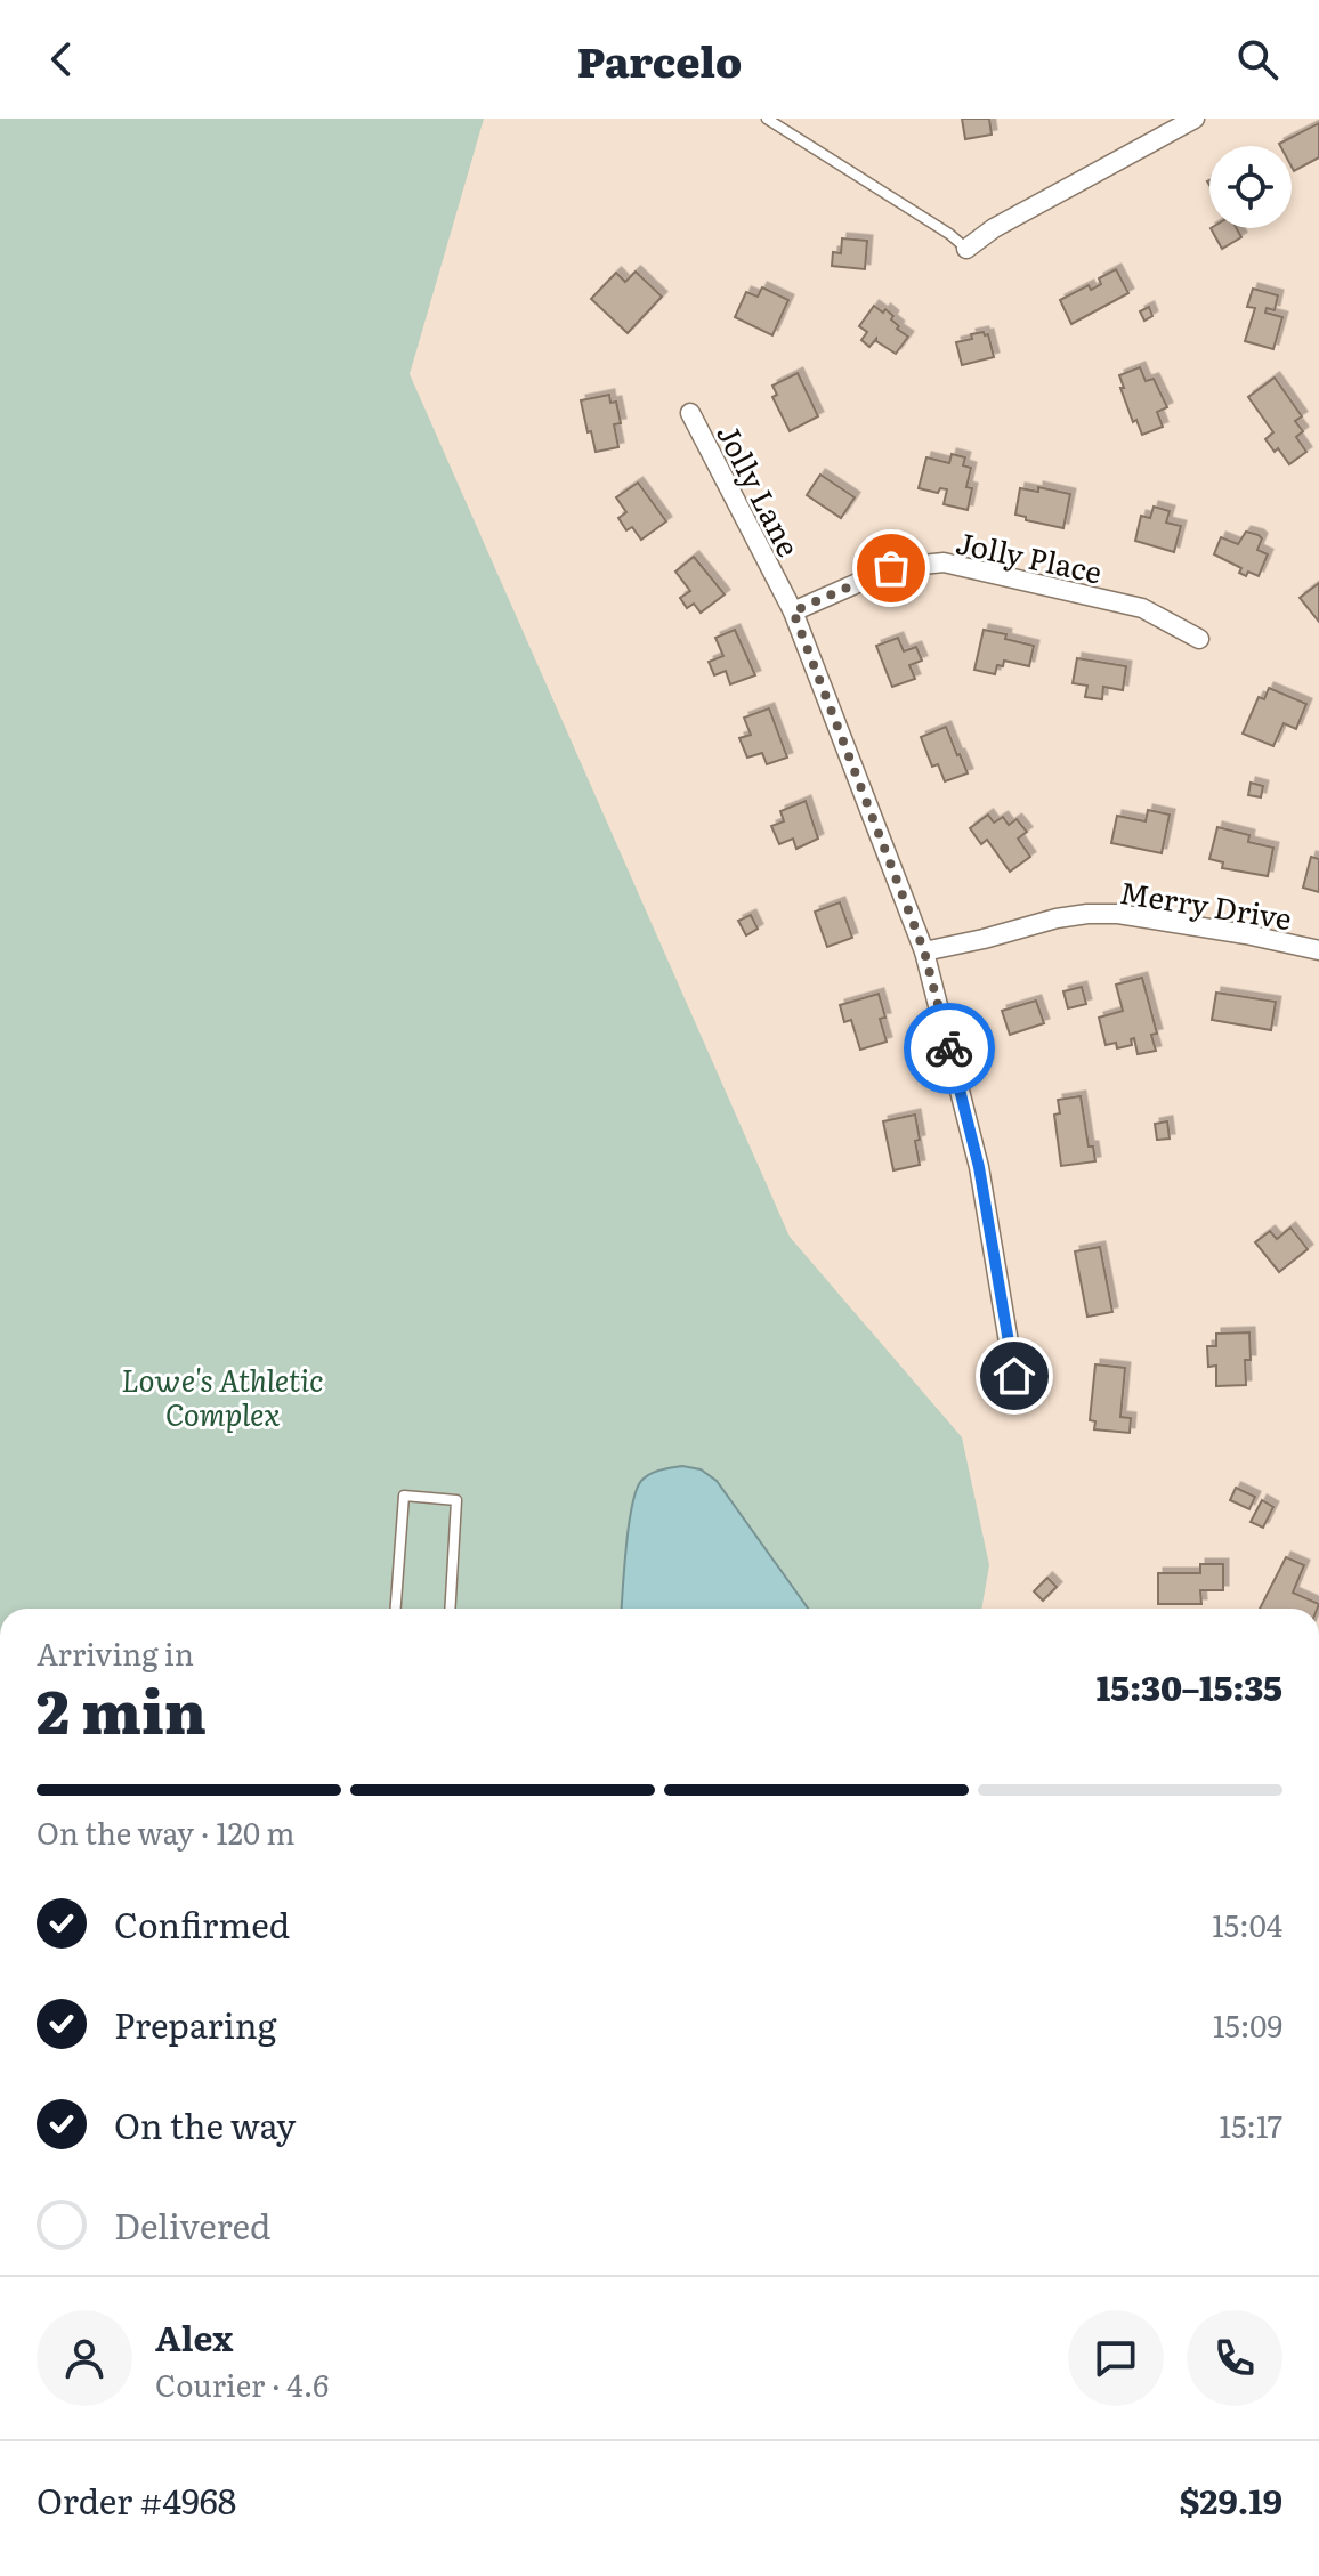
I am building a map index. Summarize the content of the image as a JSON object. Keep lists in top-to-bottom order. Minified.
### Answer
{"streets":{"street":["Jolly Lane","Jolly Place","Merry Drive"]},"crossings":[["Jolly Lane","Jolly Place"],["Jolly Lane","Merry Drive"]],"parks":["Lowe's Athletic Complex"],"page":{"header":"Parcelo","heading":["2 min","Arriving in","15:30–15:35"],"panel":["Alex","Courier · 4.6","Order #4968","$29.19"],"bar":"On the way · 120 m","list":[["Confirmed","15:04"],["Preparing","15:09"],["On the way","15:17"],"Delivered"]}}
